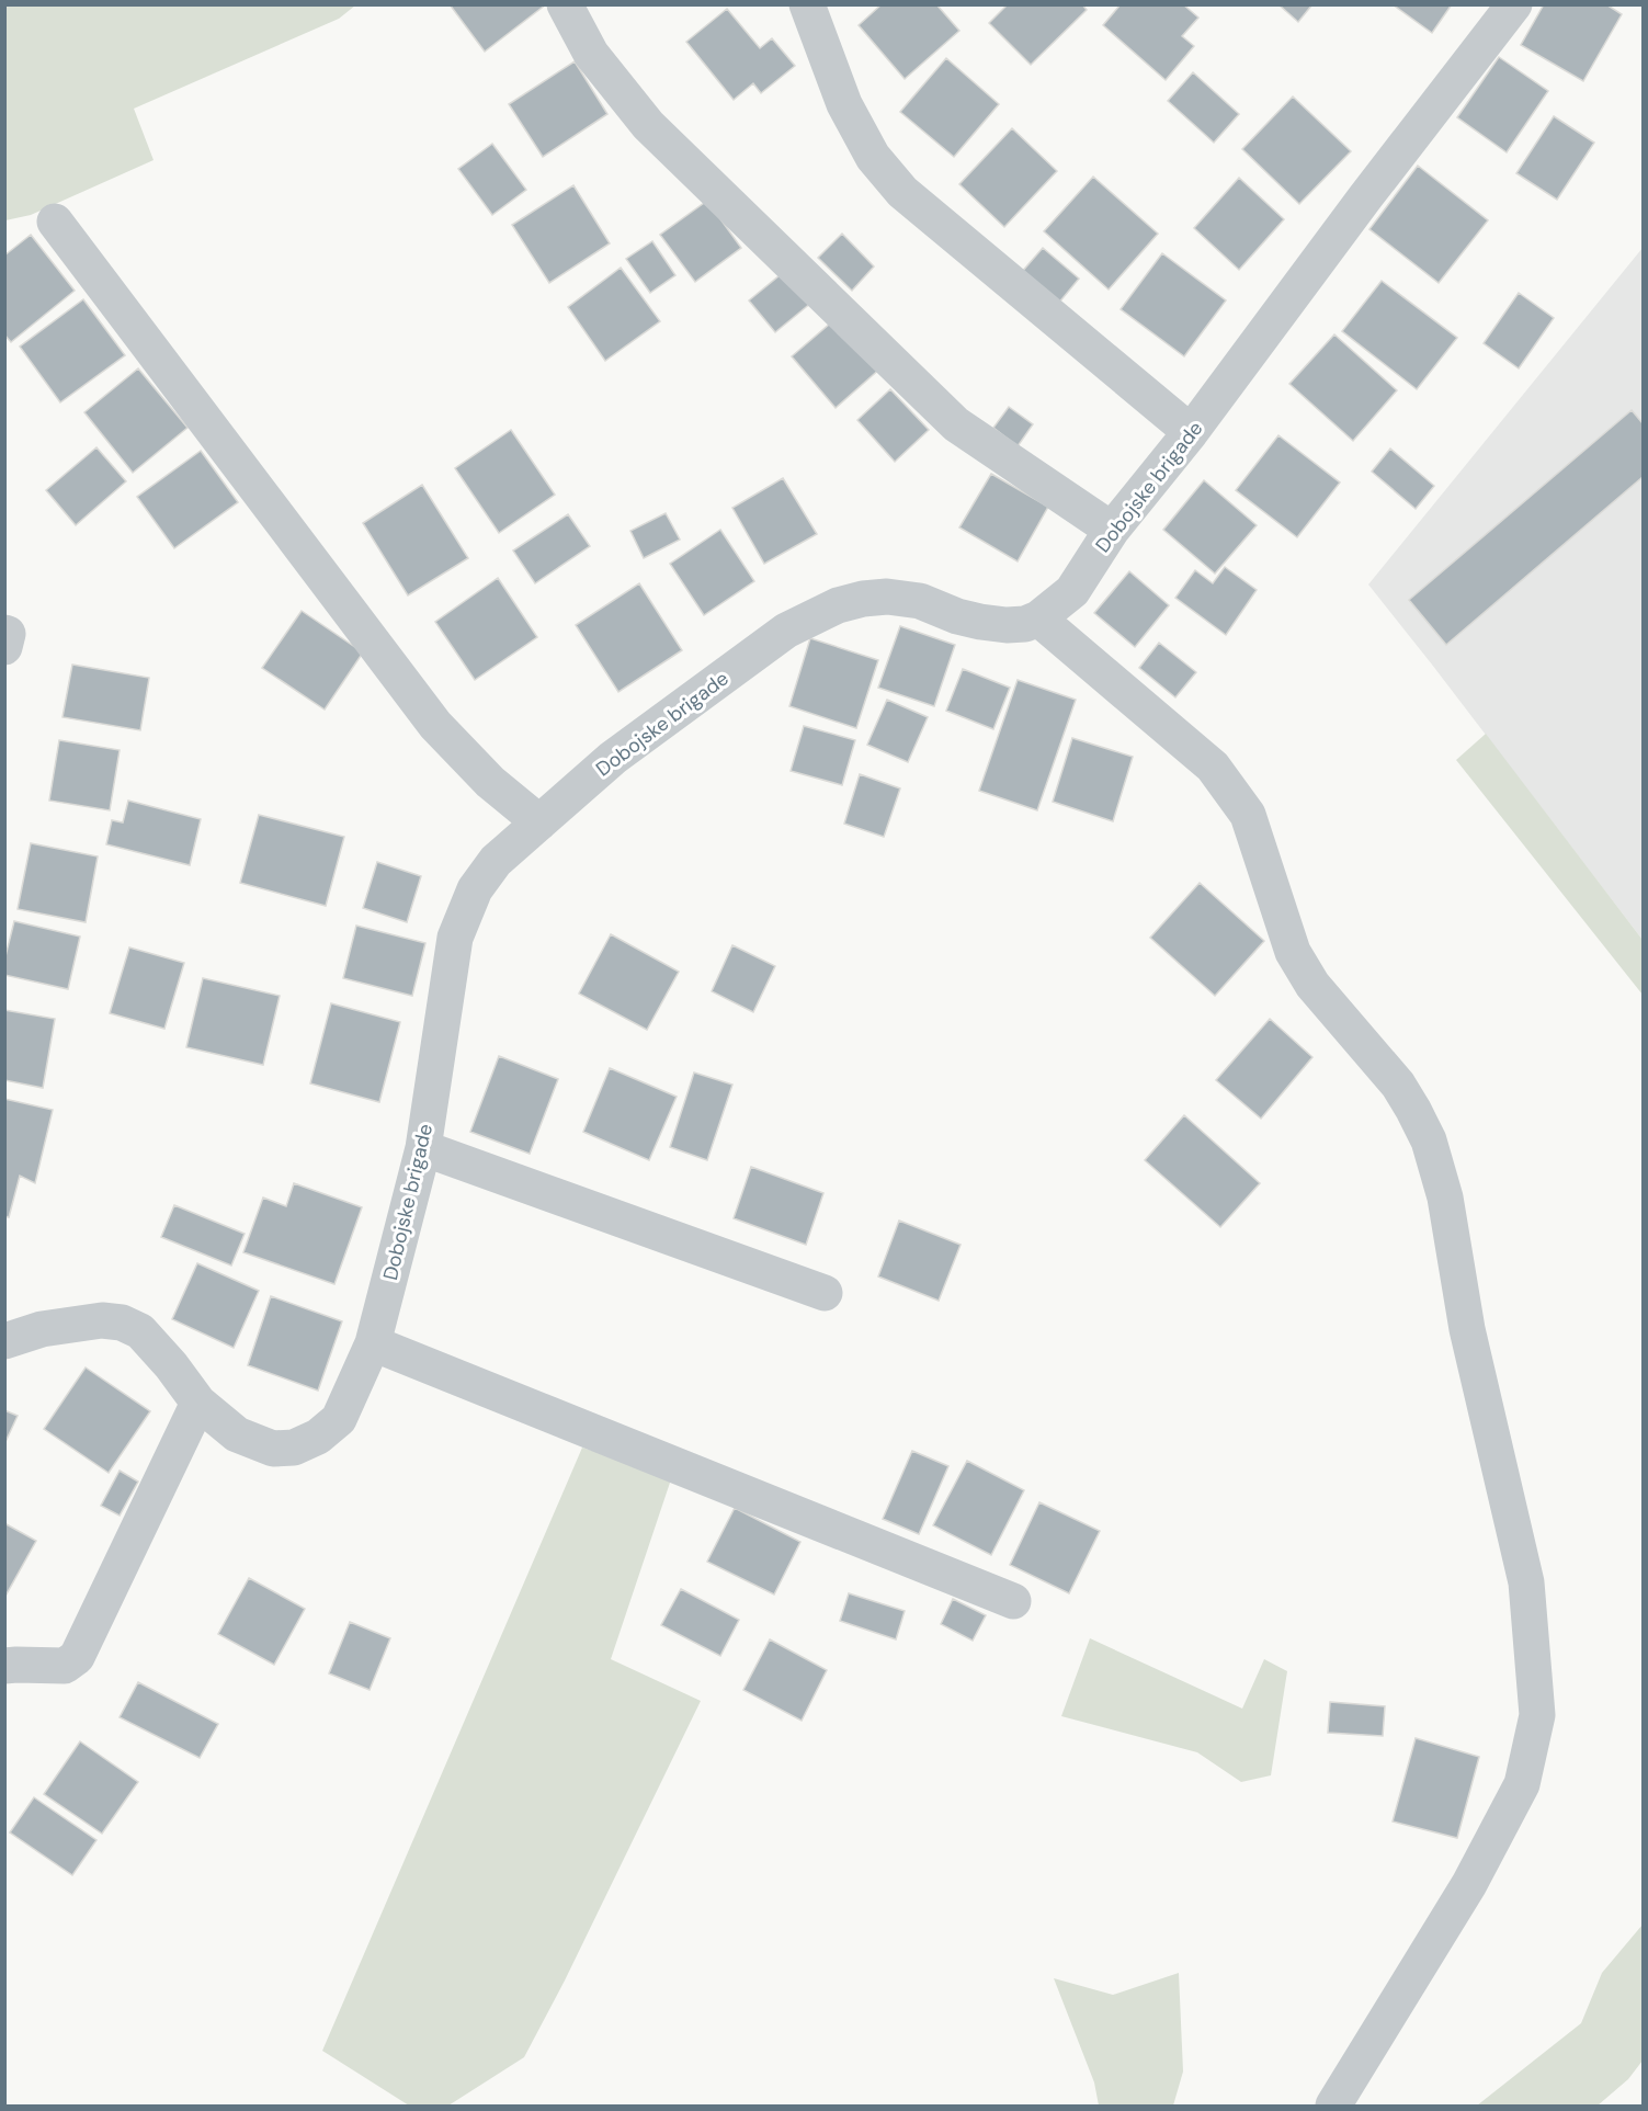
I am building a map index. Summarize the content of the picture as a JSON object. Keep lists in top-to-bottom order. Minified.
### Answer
{"streets":{"street":["Dobojske brigade"]}}
